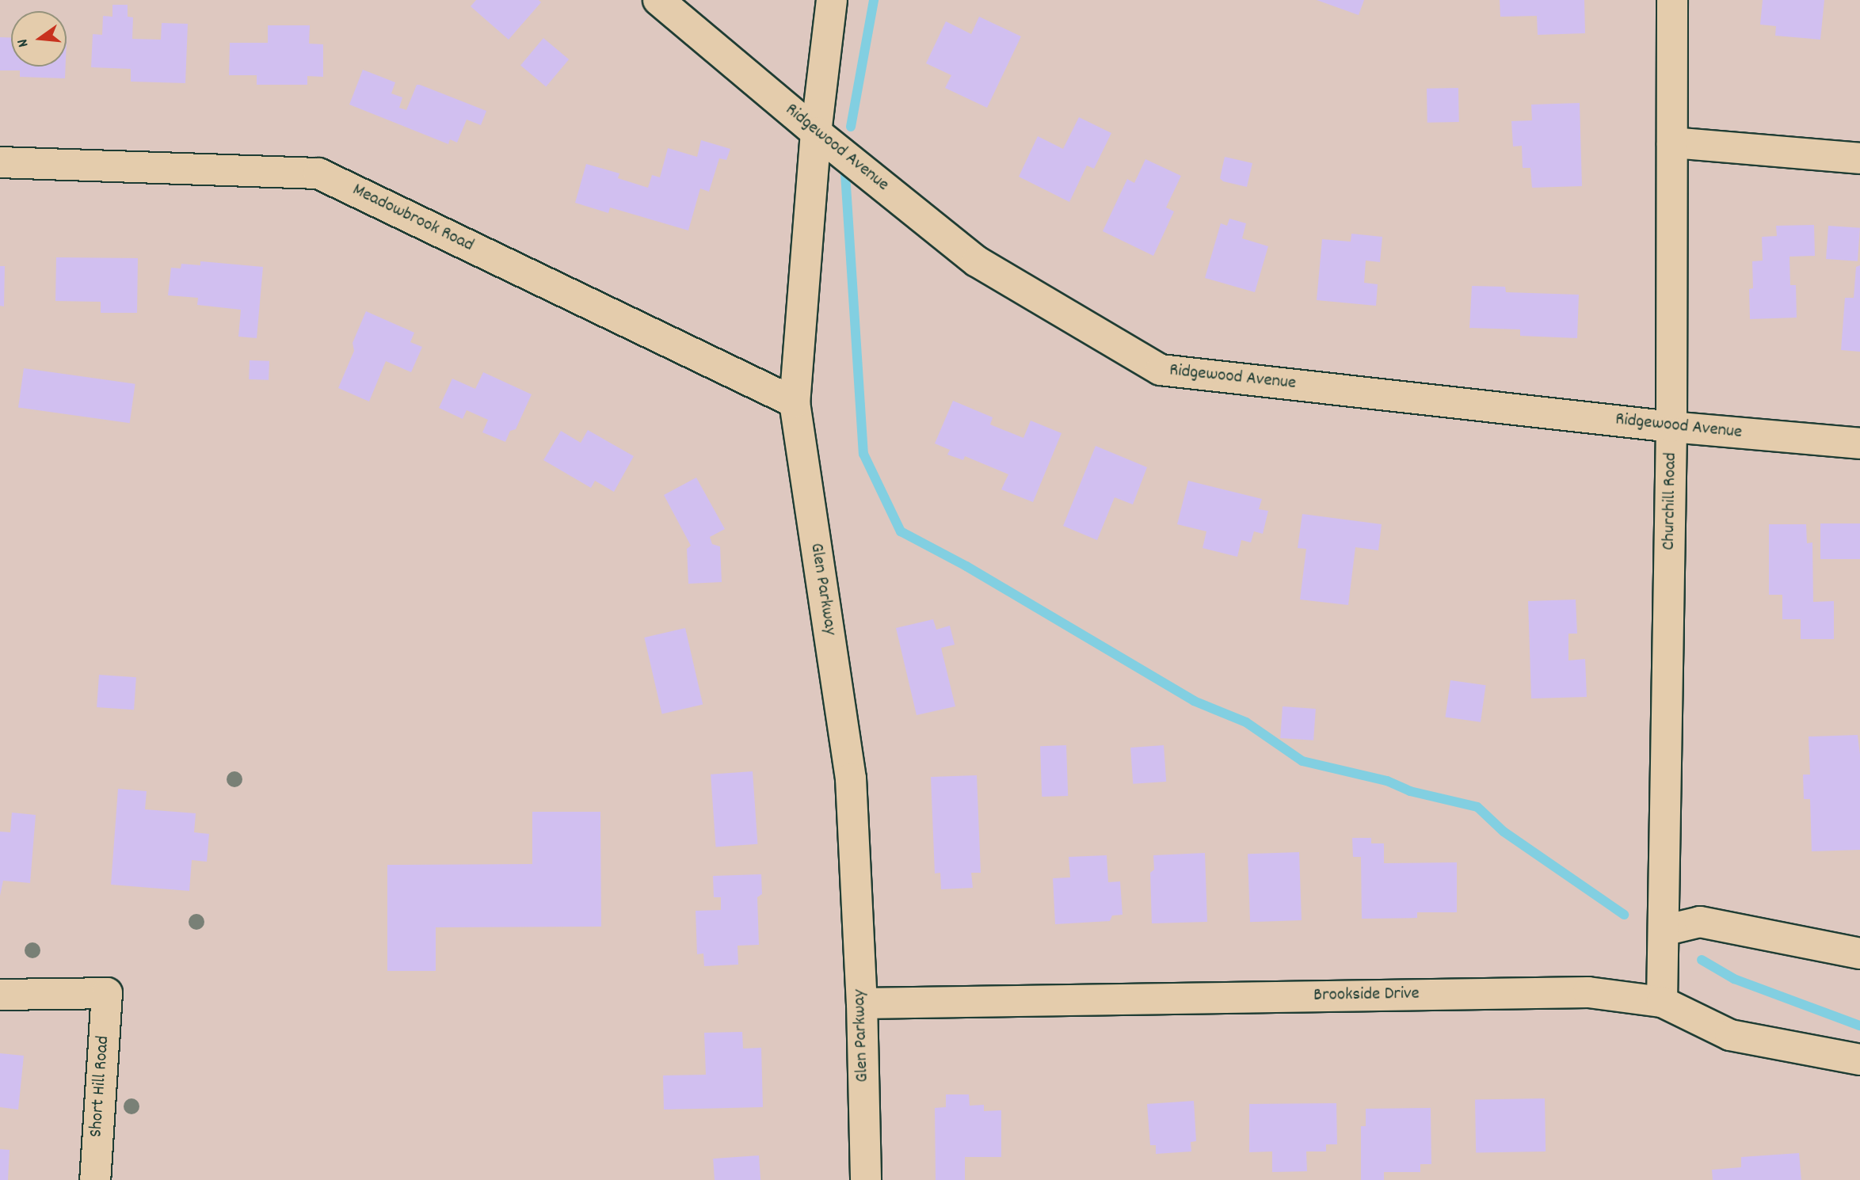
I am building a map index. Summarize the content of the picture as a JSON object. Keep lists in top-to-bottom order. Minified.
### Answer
{"streets":{"street":["Ridgewood Avenue","Meadowbrook Road","Churchill Road","Glen Parkway","Brookside Drive","Short Hill Road"]},"crossings":[["Ridgewood Avenue","Churchill Road"],["Ridgewood Avenue","Glen Parkway"],["Meadowbrook Road","Glen Parkway"],["Churchill Road","Brookside Drive"],["Glen Parkway","Brookside Drive"]],"north":"left"}
